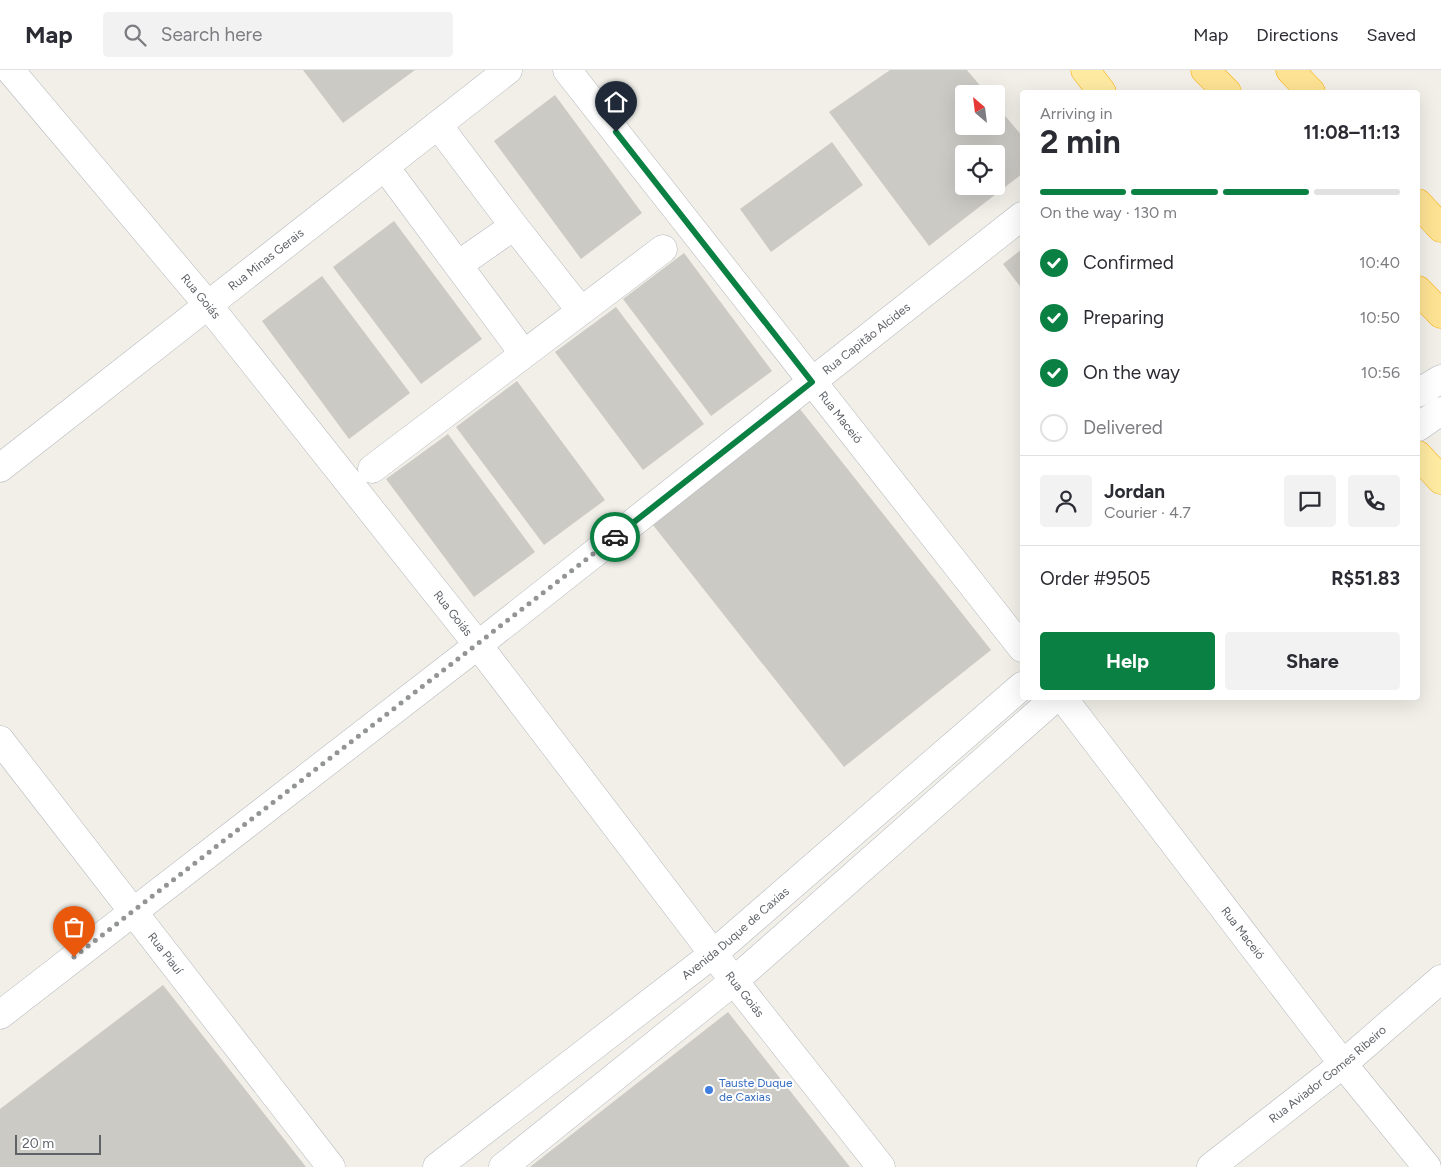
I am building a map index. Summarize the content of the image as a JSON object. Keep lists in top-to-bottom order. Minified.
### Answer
{"streets":{"street":["Rua Minas Gerais","Rua Goiás","Rua Capitão Alcides","Rua Maceió","Avenida Duque de Caxias","Rua Piauí","Rua Aviador Gomes Ribeiro"]},"crossings":[["Rua Minas Gerais","Rua Goiás"],["Rua Goiás","Rua Capitão Alcides"],["Rua Goiás","Avenida Duque de Caxias"],["Rua Capitão Alcides","Rua Maceió"],["Rua Capitão Alcides","Rua Piauí"],["Rua Maceió","Rua Aviador Gomes Ribeiro"]],"places":["Tauste Duque de Caxias"],"scale_bar":"20 m","north":"top left","page":{"header":"Map","search":"Search here","nav":["Map","Directions","Saved"],"heading":["2 min","Arriving in","11:08–11:13"],"panel":["Jordan","Courier · 4.7","Order #9505","R$51.83"],"bar":"On the way · 130 m","list":[["Confirmed","10:40"],["Preparing","10:50"],["On the way","10:56"],"Delivered"],"buttons":["Help","Share"],"scale":"20 m"}}
